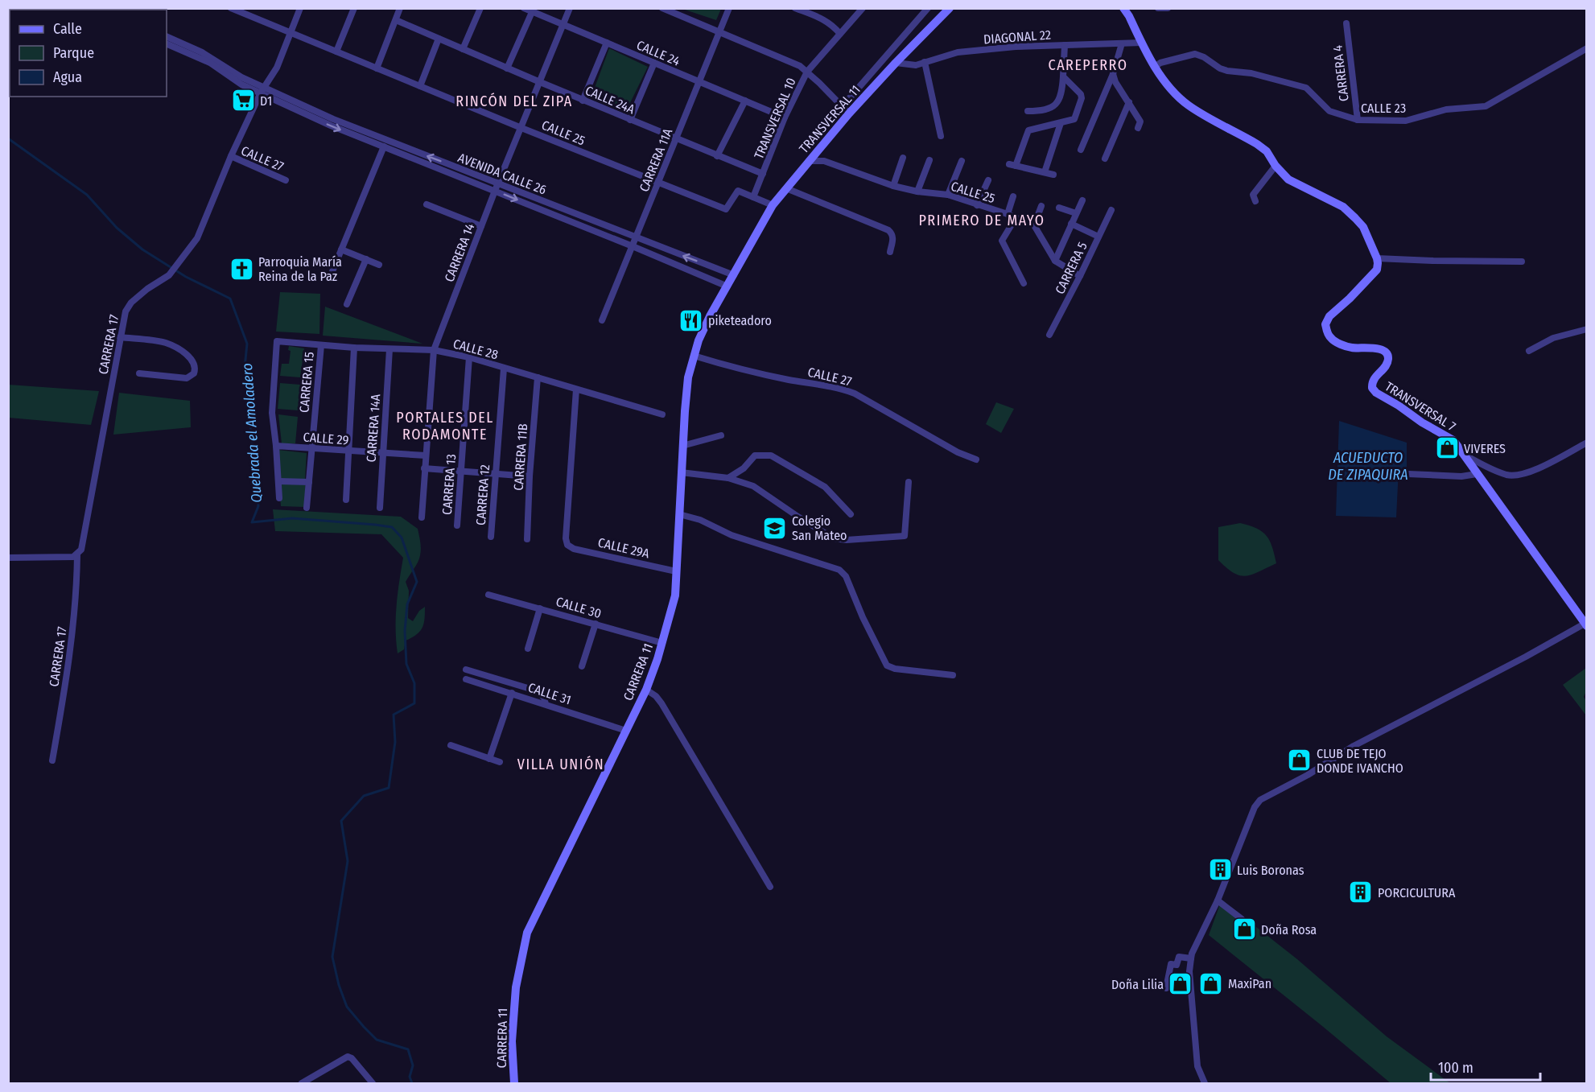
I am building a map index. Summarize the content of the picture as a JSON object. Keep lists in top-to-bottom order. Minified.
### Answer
{"streets":{"street":["DIAGONAL 22","CALLE 24","CARRERA 4","CALLE 24A","CALLE 23","TRANSVERSAL 10","TRANSVERSAL 11","CALLE 25","CALLE 27","CARRERA 11A","AVENIDA CALLE 26","CARRERA 14","CARRERA 5","CARRERA 17","CALLE 28","CARRERA 15","TRANSVERSAL 7","CARRERA 14A","CALLE 29","CARRERA 11B","CARRERA 13","CARRERA 12","CALLE 29A","CALLE 30","CARRERA 11","CALLE 31"]},"crossings":[["DIAGONAL 22","TRANSVERSAL 11"],["CALLE 24","TRANSVERSAL 10"],["CALLE 24","CARRERA 11A"],["CALLE 24","CARRERA 14"],["CARRERA 4","CALLE 23"],["CALLE 24A","TRANSVERSAL 10"],["CALLE 24A","CARRERA 11A"],["CALLE 24A","CARRERA 14"],["TRANSVERSAL 10","CALLE 25"],["TRANSVERSAL 11","CALLE 25"],["TRANSVERSAL 11","CARRERA 11"],["CALLE 25","CARRERA 11A"],["CALLE 25","CARRERA 14"],["CALLE 25","CARRERA 17"],["CALLE 27","CARRERA 17"],["CALLE 27","CARRERA 11"],["CARRERA 11A","AVENIDA CALLE 26"],["AVENIDA CALLE 26","CARRERA 14"],["AVENIDA CALLE 26","CARRERA 17"],["AVENIDA CALLE 26","CARRERA 11"],["CARRERA 14","CALLE 28"],["CARRERA 14","CALLE 29"],["CALLE 28","CARRERA 15"],["CALLE 28","CARRERA 14A"],["CALLE 28","CALLE 29"],["CALLE 28","CARRERA 11B"],["CALLE 28","CARRERA 13"],["CALLE 28","CARRERA 12"],["CALLE 28","CALLE 29A"],["CARRERA 15","CALLE 29"],["CARRERA 14A","CALLE 29"],["CALLE 29A","CARRERA 11"],["CALLE 30","CARRERA 11"],["CARRERA 11","CALLE 31"]],"districts":["CAREPERRO","RINCÓN DEL ZIPA","PRIMERO DE MAYO","PORTALES DEL RODAMONTE","VILLA UNIÓN"],"water":["Quebrada el Amoladero","ACUEDUCTO DE ZIPAQUIRA"],"places":{"supermarket":["D1"],"church":["Parroquia María Reina de la Paz"],"restaurant":["piketeadoro"],"shop":["VIVERES","CLUB DE TEJO DONDE IVANCHO","Doña Rosa","MaxiPan","Doña Lilia"],"school or university":["Colegio San Mateo"],"building":["Luis Boronas","PORCICULTURA"]},"legend":["Calle","Parque","Agua"],"scale_bar":"100 m"}
